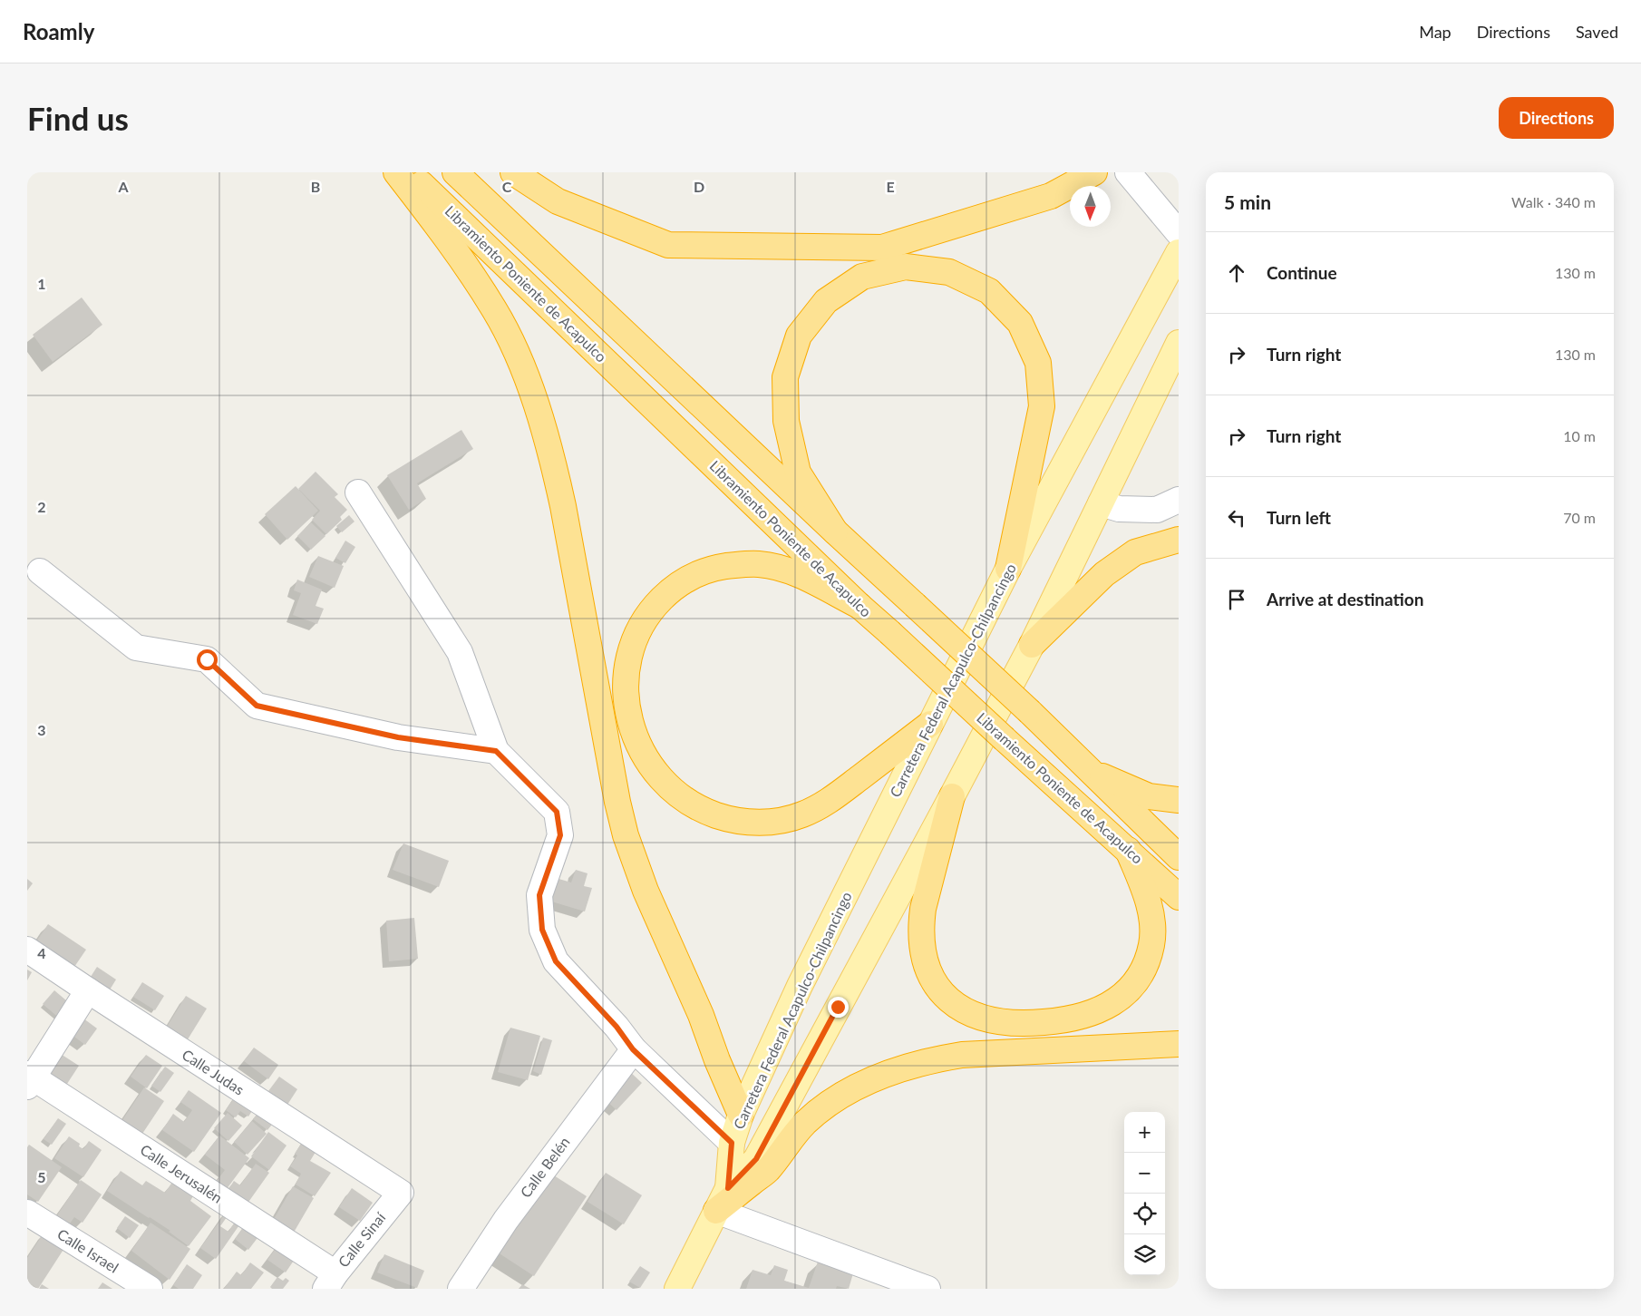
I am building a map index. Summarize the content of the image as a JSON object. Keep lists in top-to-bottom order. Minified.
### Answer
{"streets":{"highway":["Libramiento Poniente de Acapulco"],"main road":["Carretera Federal Acapulco-Chilpancingo"],"street":["Calle Judas","Calle Belén","Calle Jerusalén","Calle Sinaí","Calle Israel"]},"crossings":[["Calle Judas","Calle Sinaí"],["Calle Jerusalén","Calle Sinaí"]],"north":"bottom","page":{"header":"Roamly","nav":["Map","Directions","Saved"],"buttons":"Directions","title":"Find us","heading":["5 min","Walk · 340 m"],"list":[["Continue","130 m"],["Turn right","130 m"],["Turn right","10 m"],["Turn left","70 m"],"Arrive at destination"],"map_buttons":["+","−"]},"grid":{"columns":["A","B","C","D","E"],"rows":["1","2","3","4","5"]}}
